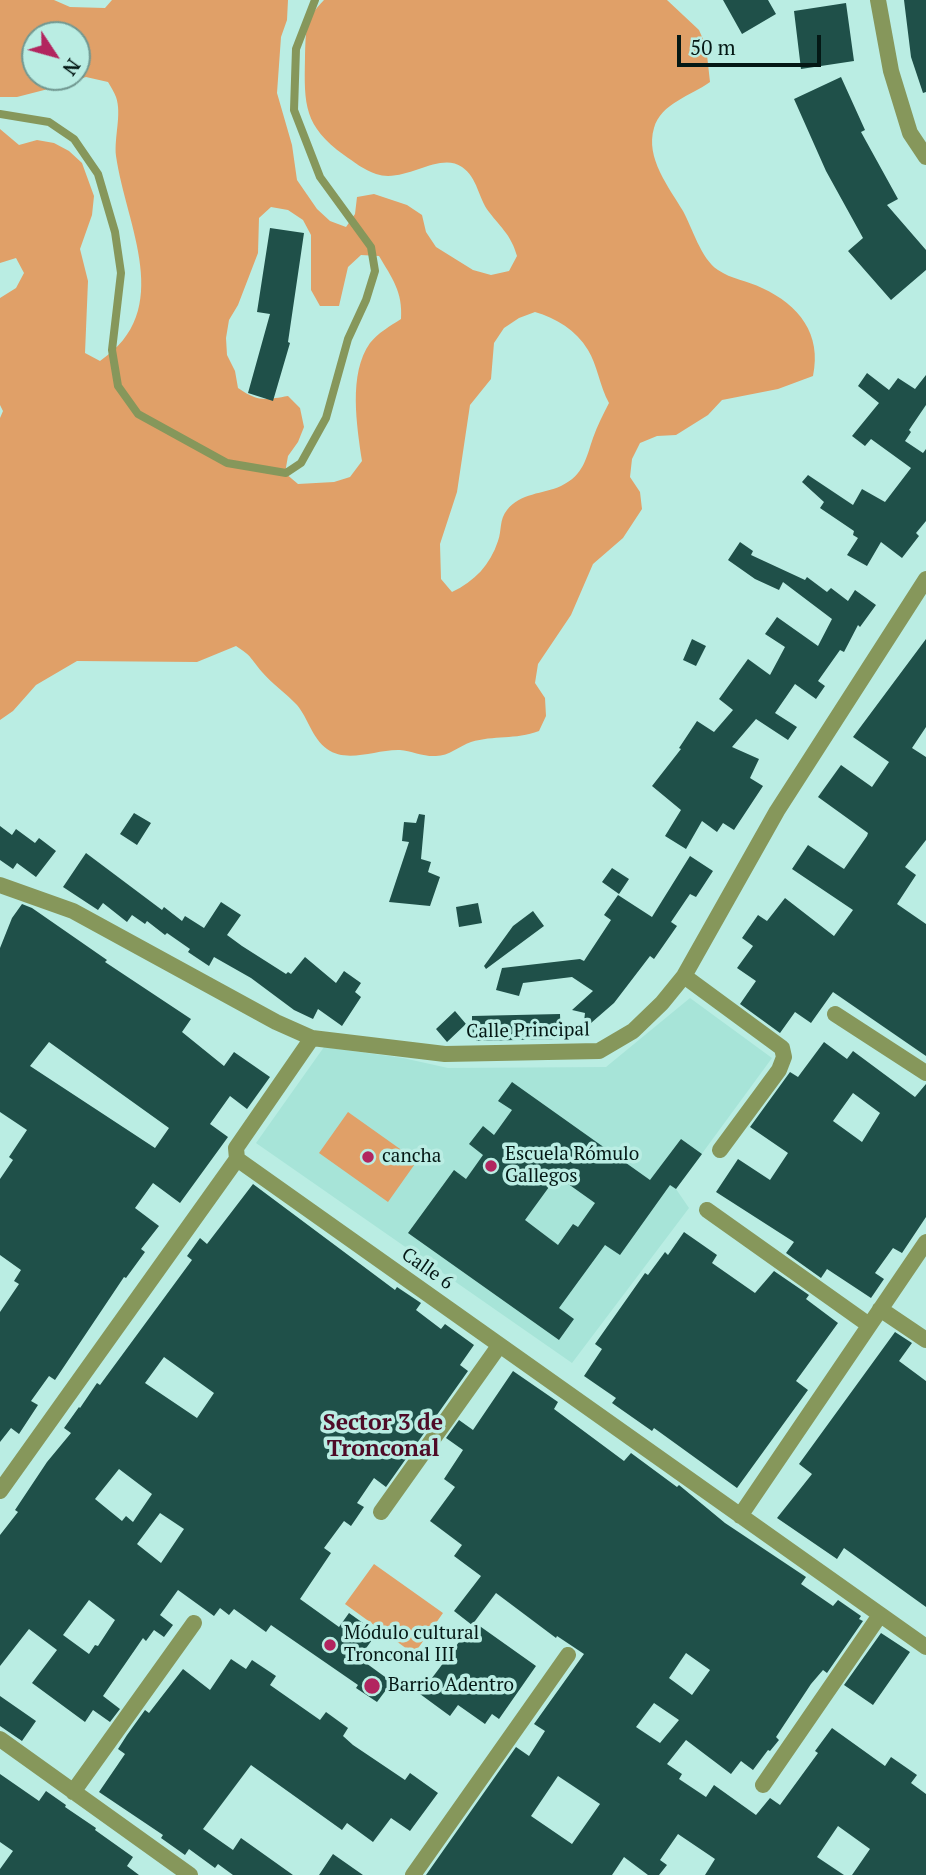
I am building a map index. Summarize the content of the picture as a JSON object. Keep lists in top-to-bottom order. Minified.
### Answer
{"streets":{"street":["Calle Principal","Calle 6"]},"districts":["Sector 3 de Tronconal"],"places":["cancha","Escuela Rómulo Gallegos","Módulo cultural Tronconal III","Barrio Adentro"],"scale_bar":"50 m","north":"bottom right"}
